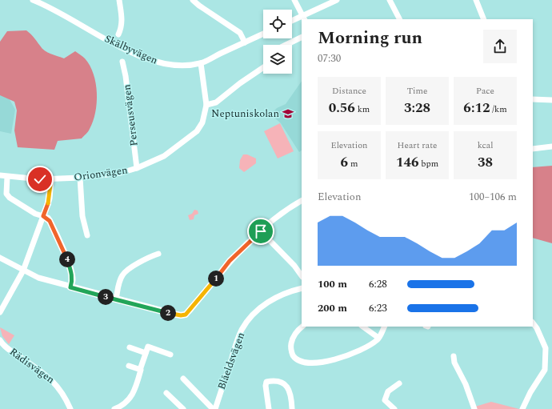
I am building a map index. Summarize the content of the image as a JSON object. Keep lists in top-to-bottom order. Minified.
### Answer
{"streets":{"street":["Skälbyvägen","Perseusvägen","Orionvägen","Blåeldsvägen","Rädisvägen"]},"crossings":[["Skälbyvägen","Orionvägen"],["Perseusvägen","Orionvägen"]],"places":{"school or university":["Neptuniskolan"]},"page":{"heading":["Morning run","07:30"],"stats":[["Distance","0.56 km"],["Time","3:28"],["Pace","6:12 /km"],["Elevation","6 m"],["Heart rate","146 bpm"],["kcal","38"]],"chart":["Elevation","100–106 m"],"pins":["4","1","3","2"],"list":[{"name":"100 m","note":"6:28"},{"name":"200 m","note":"6:23"}]}}
